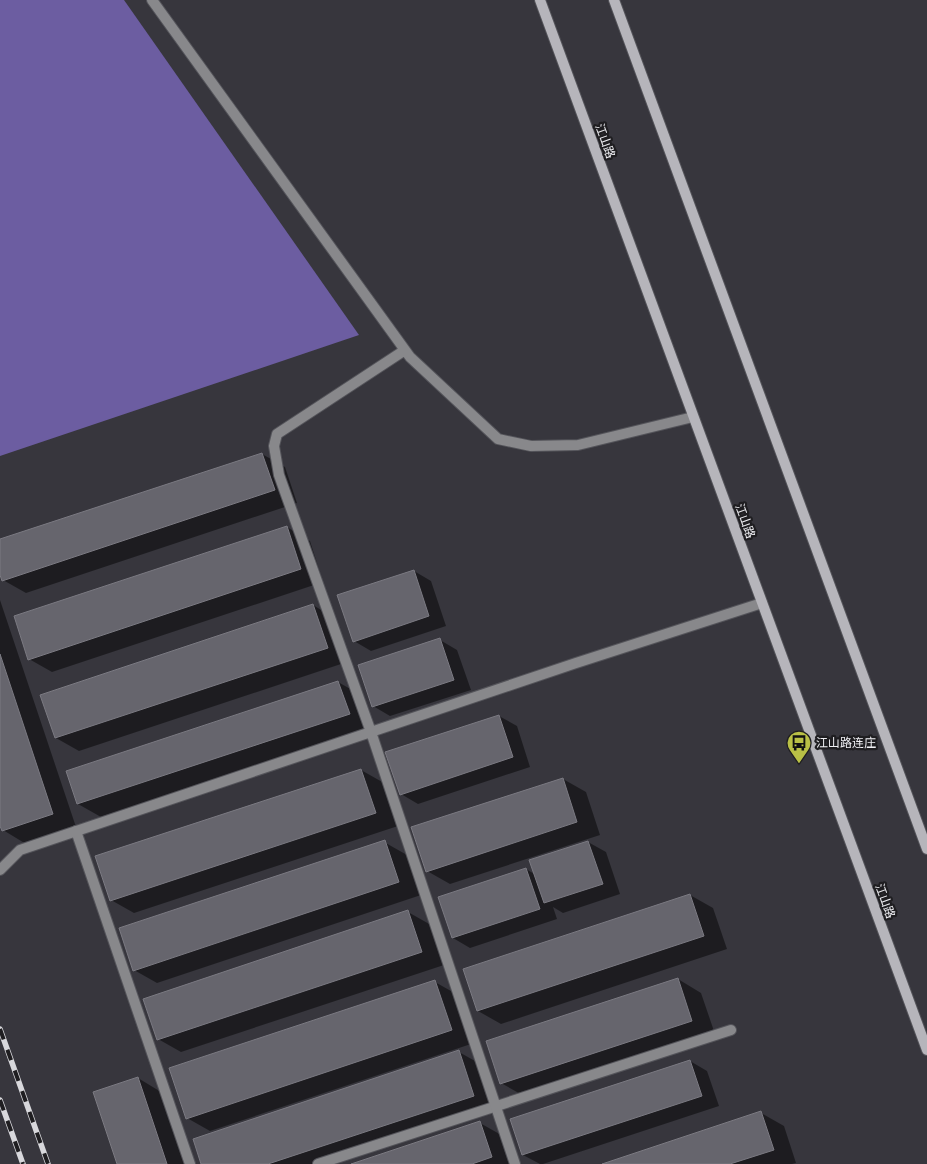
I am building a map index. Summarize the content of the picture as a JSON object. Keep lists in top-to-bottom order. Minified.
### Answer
{"streets":{"main road":["江山路"]},"places":{"bus stop":["江山路连庄"]}}
